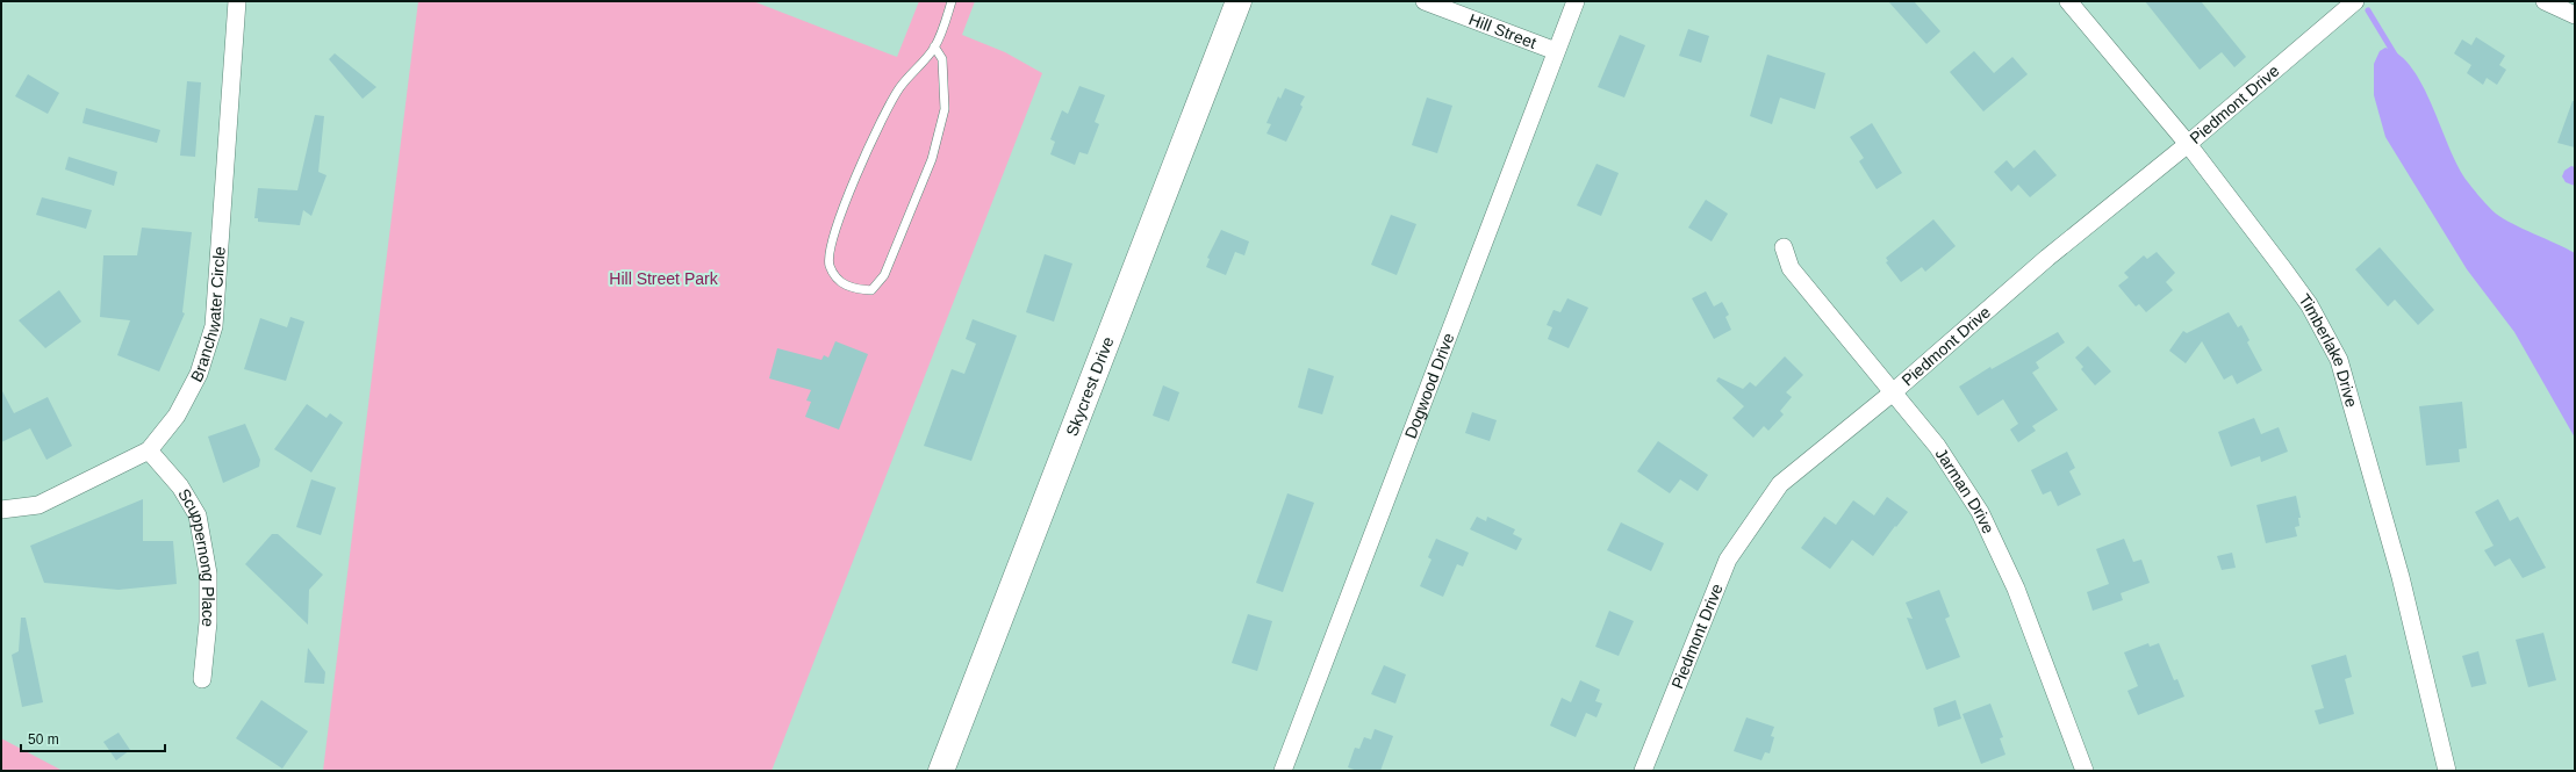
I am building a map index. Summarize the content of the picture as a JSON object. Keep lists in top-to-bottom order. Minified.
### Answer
{"streets":{"main road":["Skycrest Drive"],"street":["Hill Street","Piedmont Drive","Branchwater Circle","Timberlake Drive","Dogwood Drive","Jarman Drive","Scuppernong Place"]},"crossings":[["Hill Street","Dogwood Drive"],["Piedmont Drive","Timberlake Drive"],["Piedmont Drive","Jarman Drive"],["Branchwater Circle","Scuppernong Place"]],"parks":["Hill Street Park"],"scale_bar":"50 m"}
